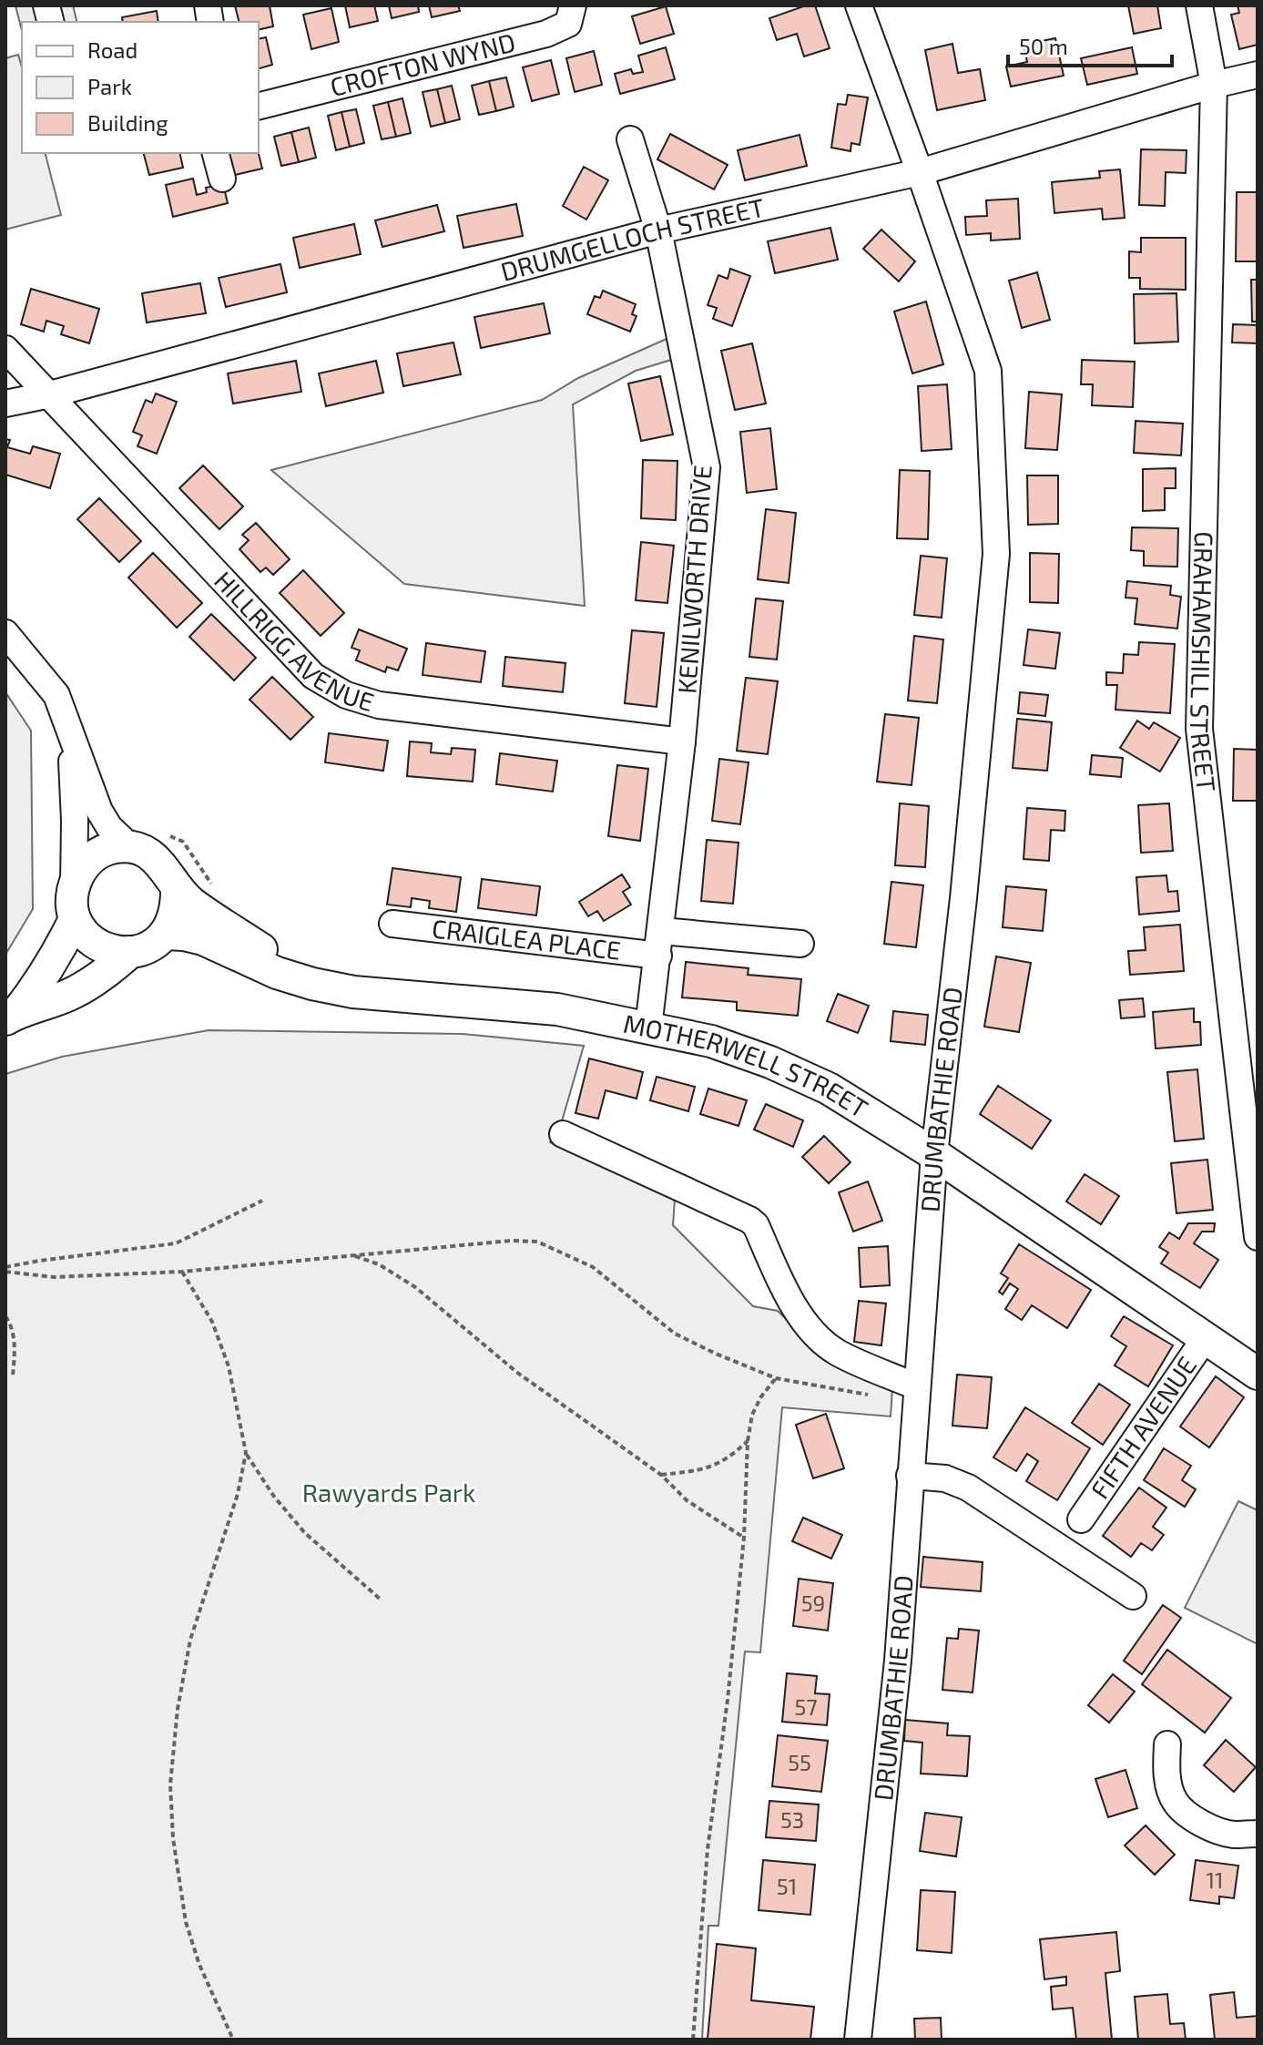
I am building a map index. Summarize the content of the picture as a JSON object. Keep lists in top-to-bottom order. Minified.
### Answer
{"streets":{"main road":["MOTHERWELL STREET"],"street":["CROFTON WYND","DRUMGELLOCH STREET","KENILWORTH DRIVE","HILLRIGG AVENUE","GRAHAMSHILL STREET","CRAIGLEA PLACE","DRUMBATHIE ROAD","FIFTH AVENUE"]},"crossings":[["DRUMGELLOCH STREET","KENILWORTH DRIVE"],["DRUMGELLOCH STREET","HILLRIGG AVENUE"],["DRUMGELLOCH STREET","GRAHAMSHILL STREET"],["DRUMGELLOCH STREET","DRUMBATHIE ROAD"],["KENILWORTH DRIVE","HILLRIGG AVENUE"],["KENILWORTH DRIVE","CRAIGLEA PLACE"],["KENILWORTH DRIVE","MOTHERWELL STREET"],["MOTHERWELL STREET","DRUMBATHIE ROAD"],["MOTHERWELL STREET","FIFTH AVENUE"]],"parks":["Rawyards Park"],"house_numbers":["59","57","55","53","11","51"],"legend":["Road","Park","Building"],"scale_bar":"50 m"}
